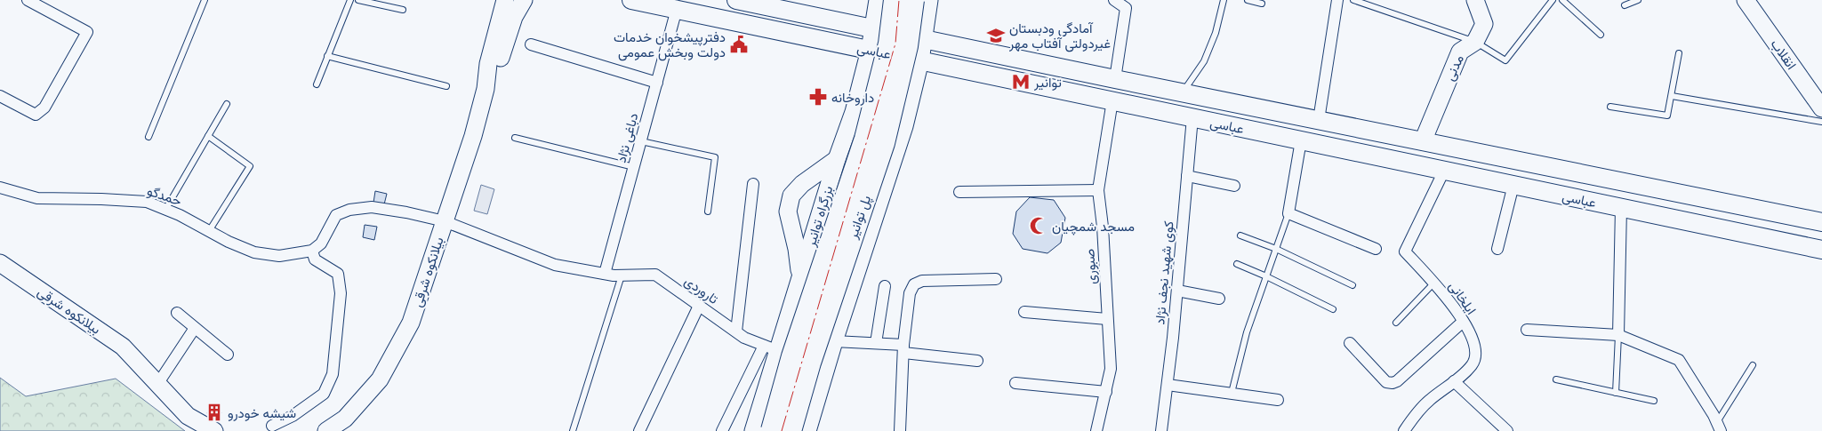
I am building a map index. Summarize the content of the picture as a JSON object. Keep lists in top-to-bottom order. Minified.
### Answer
{"streets":{"highway":["پل توانیر"],"main road":["عباسى"],"street":["انقلاب","مدنی","دباغی نژاد","حمدگو","بزرگراه توانیر","صبوری","بیلانکوه شرقی","کوی شهید نجف نژاد","تاروردی","ایلخانی"]},"crossings":[["عباسى","مدنی"],["عباسى","دباغی نژاد"],["عباسى","بزرگراه توانیر"],["عباسى","صبوری"],["عباسى","کوی شهید نجف نژاد"],["عباسى","ایلخانی"],["دباغی نژاد","تاروردی"],["حمدگو","تاروردی"],["بزرگراه توانیر","پل توانیر"],["بزرگراه توانیر","تاروردی"],["بیلانکوه شرقی","تاروردی"]],"places":{"school or university":["آمادگی ودبستان غیردولتی آفتاب مهر"],"public building":["دفترپیشخوان خدمات دولت وبخش عمومی"],"metro station":["توانیر"],"pharmacy":["داروخانه"],"mosque":["مسجد شمچیان"],"building":["شیشه خودرو"]}}
